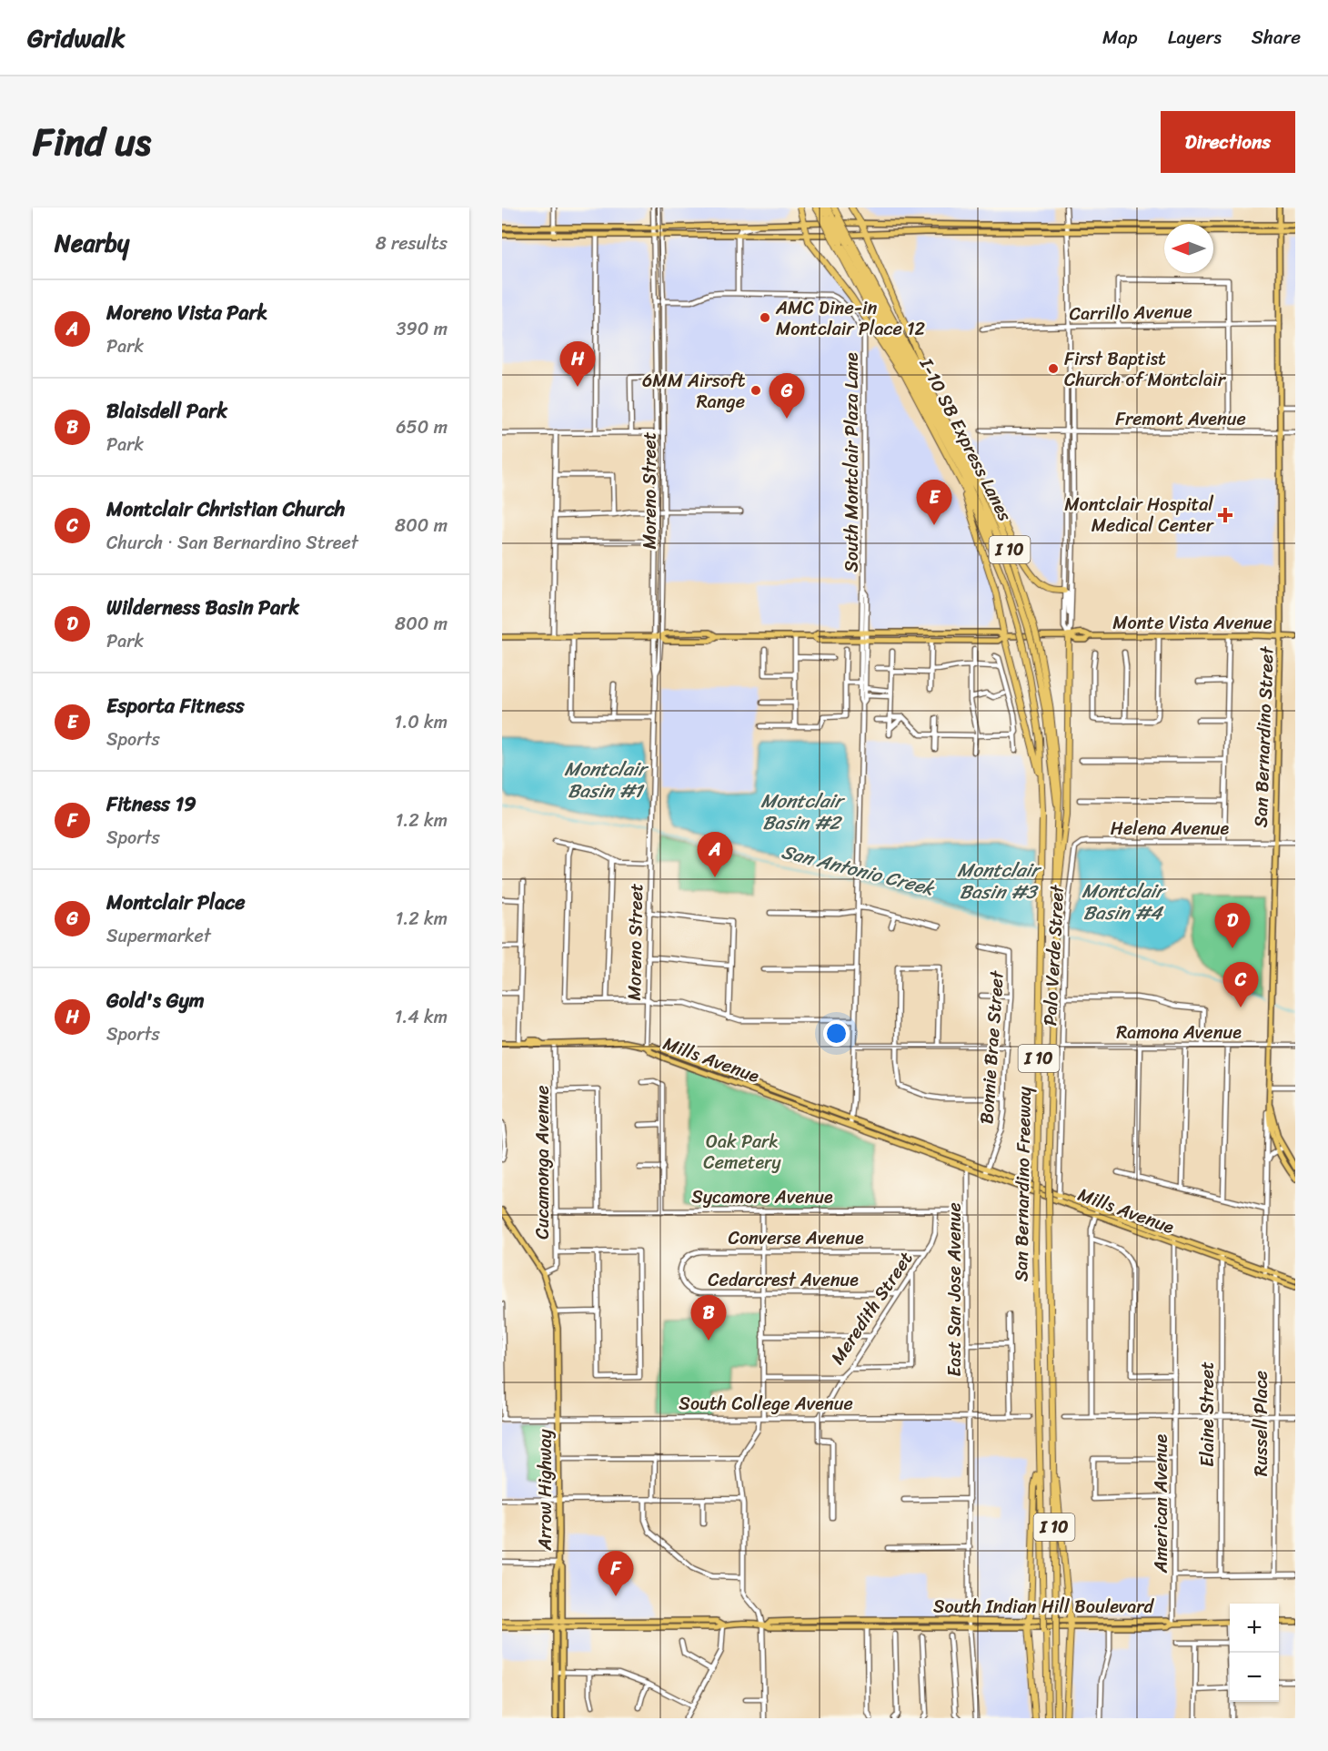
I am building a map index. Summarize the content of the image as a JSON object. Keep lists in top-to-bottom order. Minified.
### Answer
{"streets":{"highway":["I-10 SB Express Lanes","I 10","San Bernardino Freeway"],"main road":["Monte Vista Avenue","San Bernardino Street","Mills Avenue","Arrow Highway","South Indian Hill Boulevard"],"street":["Carrillo Avenue","Fremont Avenue","South Montclair Plaza Lane","Moreno Street","Helena Avenue","Palo Verde Street","Ramona Avenue","Bonnie Brae Street","Cucamonga Avenue","Sycamore Avenue","Converse Avenue","Cedarcrest Avenue","East San Jose Avenue","Meredith Street","South College Avenue","Elaine Street","Russell Place","American Avenue"]},"crossings":[["Carrillo Avenue","San Bernardino Street"],["Fremont Avenue","San Bernardino Street"],["I-10 SB Express Lanes","San Bernardino Freeway"],["South Montclair Plaza Lane","Moreno Street"],["South Montclair Plaza Lane","Monte Vista Avenue"],["Moreno Street","Monte Vista Avenue"],["Moreno Street","Mills Avenue"],["Monte Vista Avenue","San Bernardino Street"],["San Bernardino Street","Helena Avenue"],["San Bernardino Street","Ramona Avenue"],["Helena Avenue","Palo Verde Street"],["Palo Verde Street","Ramona Avenue"],["Palo Verde Street","Mills Avenue"],["Bonnie Brae Street","Mills Avenue"],["Mills Avenue","Cucamonga Avenue"],["Mills Avenue","East San Jose Avenue"],["Mills Avenue","Elaine Street"],["Mills Avenue","Russell Place"],["Mills Avenue","American Avenue"],["Cucamonga Avenue","Sycamore Avenue"],["Cucamonga Avenue","Arrow Highway"],["Sycamore Avenue","East San Jose Avenue"],["Sycamore Avenue","Meredith Street"],["Converse Avenue","Cedarcrest Avenue"],["Converse Avenue","Meredith Street"],["Cedarcrest Avenue","Meredith Street"],["East San Jose Avenue","South College Avenue"],["East San Jose Avenue","South Indian Hill Boulevard"],["Meredith Street","South College Avenue"],["South College Avenue","Arrow Highway"],["Arrow Highway","South Indian Hill Boulevard"],["American Avenue","South Indian Hill Boulevard"]],"water":["Montclair Basin #1","Montclair Basin #2","San Antonio Creek","Montclair Basin #3","Montclair Basin #4"],"parks":["Oak Park Cemetery"],"places":{"other":["AMC Dine-in Montclair Place 12","First Baptist Church of Montclair","6MM Airsoft Range"],"health":["Montclair Hospital Medical Center"]},"north":"left","page":{"header":"Gridwalk","nav":["Map","Layers","Share"],"title":"Find us","buttons":"Directions","heading":["Nearby","8 results"],"list":[{"mark":"A","name":"Moreno Vista Park","note":"Park","value":"390 m"},{"mark":"B","name":"Blaisdell Park","note":"Park","value":"650 m"},{"mark":"C","name":"Montclair Christian Church","note":"Church · San Bernardino Street","value":"800 m"},{"mark":"D","name":"Wilderness Basin Park","note":"Park","value":"800 m"},{"mark":"E","name":"Esporta Fitness","note":"Sports","value":"1.0 km"},{"mark":"F","name":"Fitness 19","note":"Sports","value":"1.2 km"},{"mark":"G","name":"Montclair Place","note":"Supermarket","value":"1.2 km"},{"mark":"H","name":"Gold's Gym","note":"Sports","value":"1.4 km"}],"pins":["H","G","E","A","D","C","B","F"],"map_buttons":["+","−"]}}
